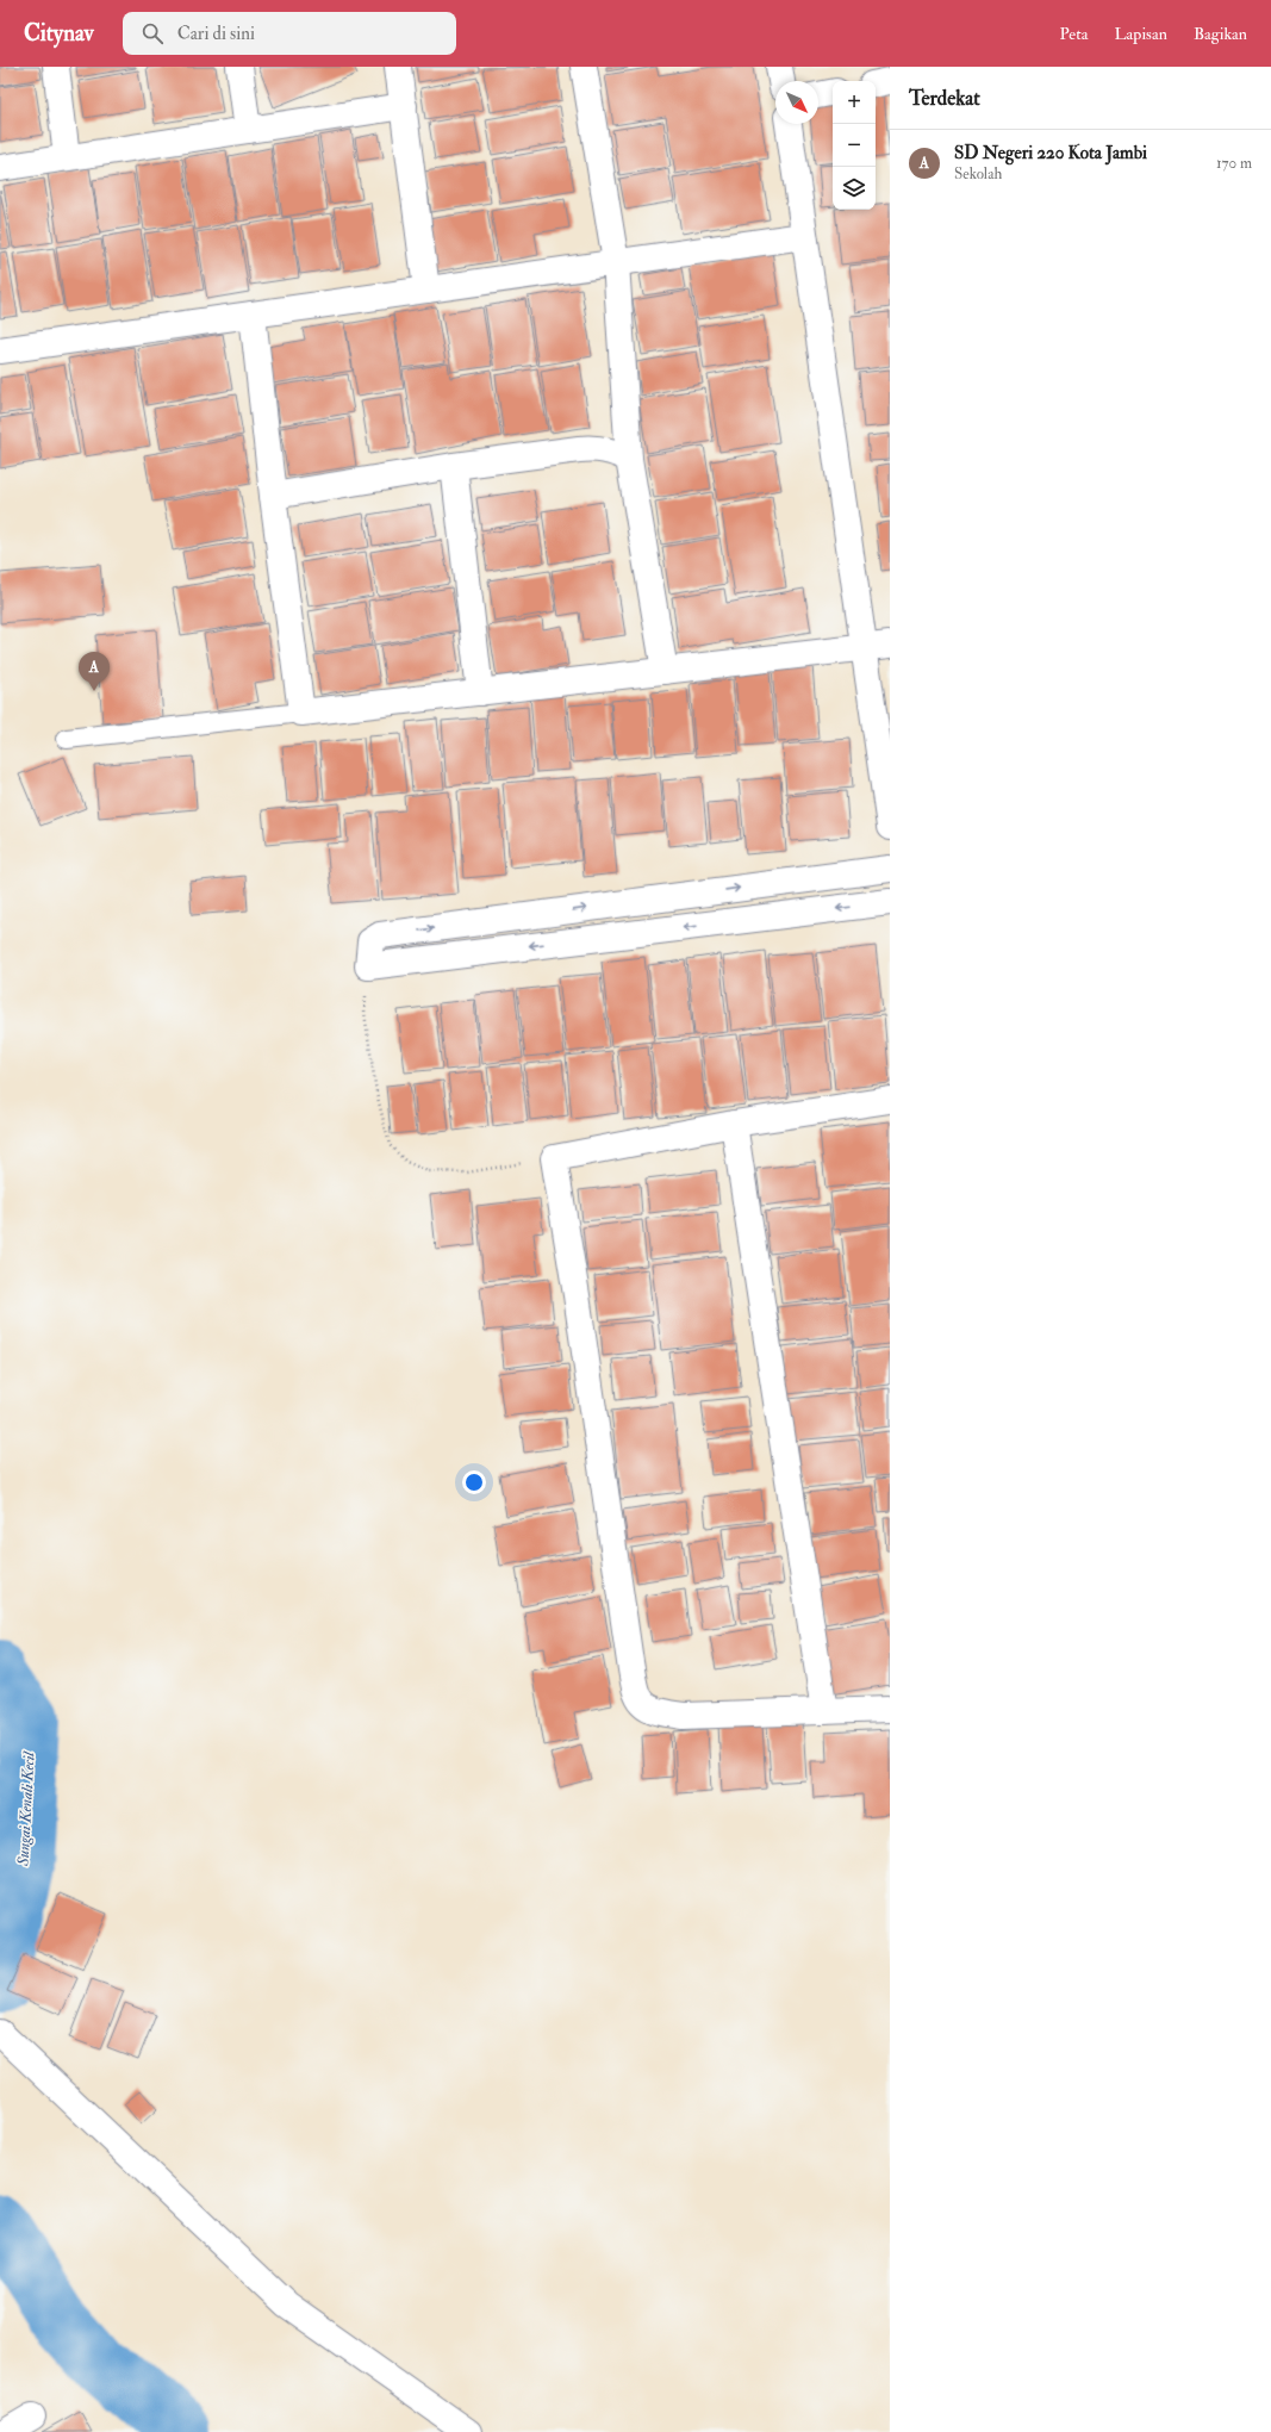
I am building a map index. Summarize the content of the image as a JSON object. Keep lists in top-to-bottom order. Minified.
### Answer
{"water":["Sungai Kenali Kecil"],"north":"bottom right","page":{"header":"Citynav","search":"Cari di sini","nav":["Peta","Lapisan","Bagikan"],"heading":"Terdekat","map_buttons":["+","−"],"list":[{"mark":"A","name":"SD Negeri 220 Kota Jambi","note":"Sekolah","value":"170 m"}],"pins":"A"}}
